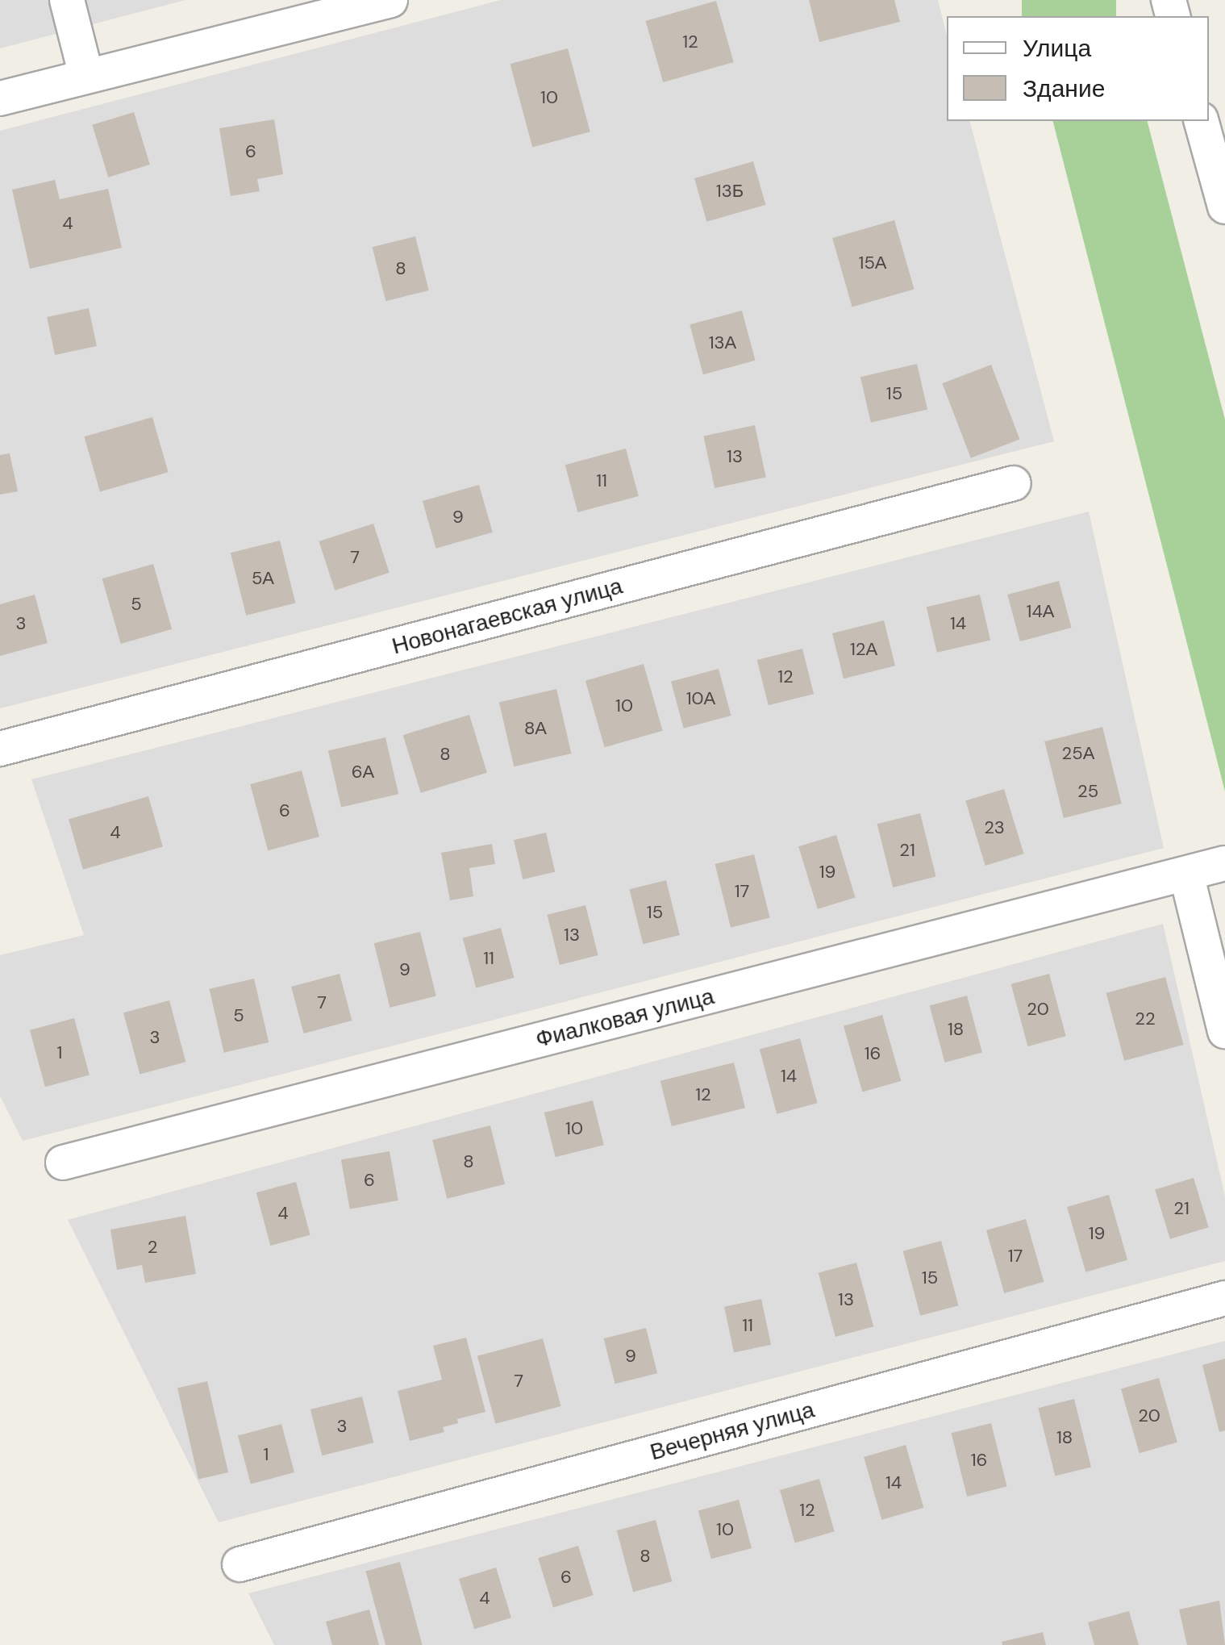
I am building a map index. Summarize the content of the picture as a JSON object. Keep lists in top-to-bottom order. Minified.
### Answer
{"streets":{"street":["Новонагаевская улица","Фиалковая улица","Вечерняя улица"]},"house_numbers":["12","10","6","13Б","4","15А","8","13А","15","13","11","9","7","5А","5","14А","3","14","12А","12","10А","10","8А","25А","8","6А","25","6","23","4","21","19","17","15","13","11","9","7","20","5","22","18","3","1","16","14","12","10","8","6","21","4","19","2","17","15","13","11","9","7","20","3","18","1","16","14","12","10","8","6","4"],"legend":["Улица","Здание"]}
